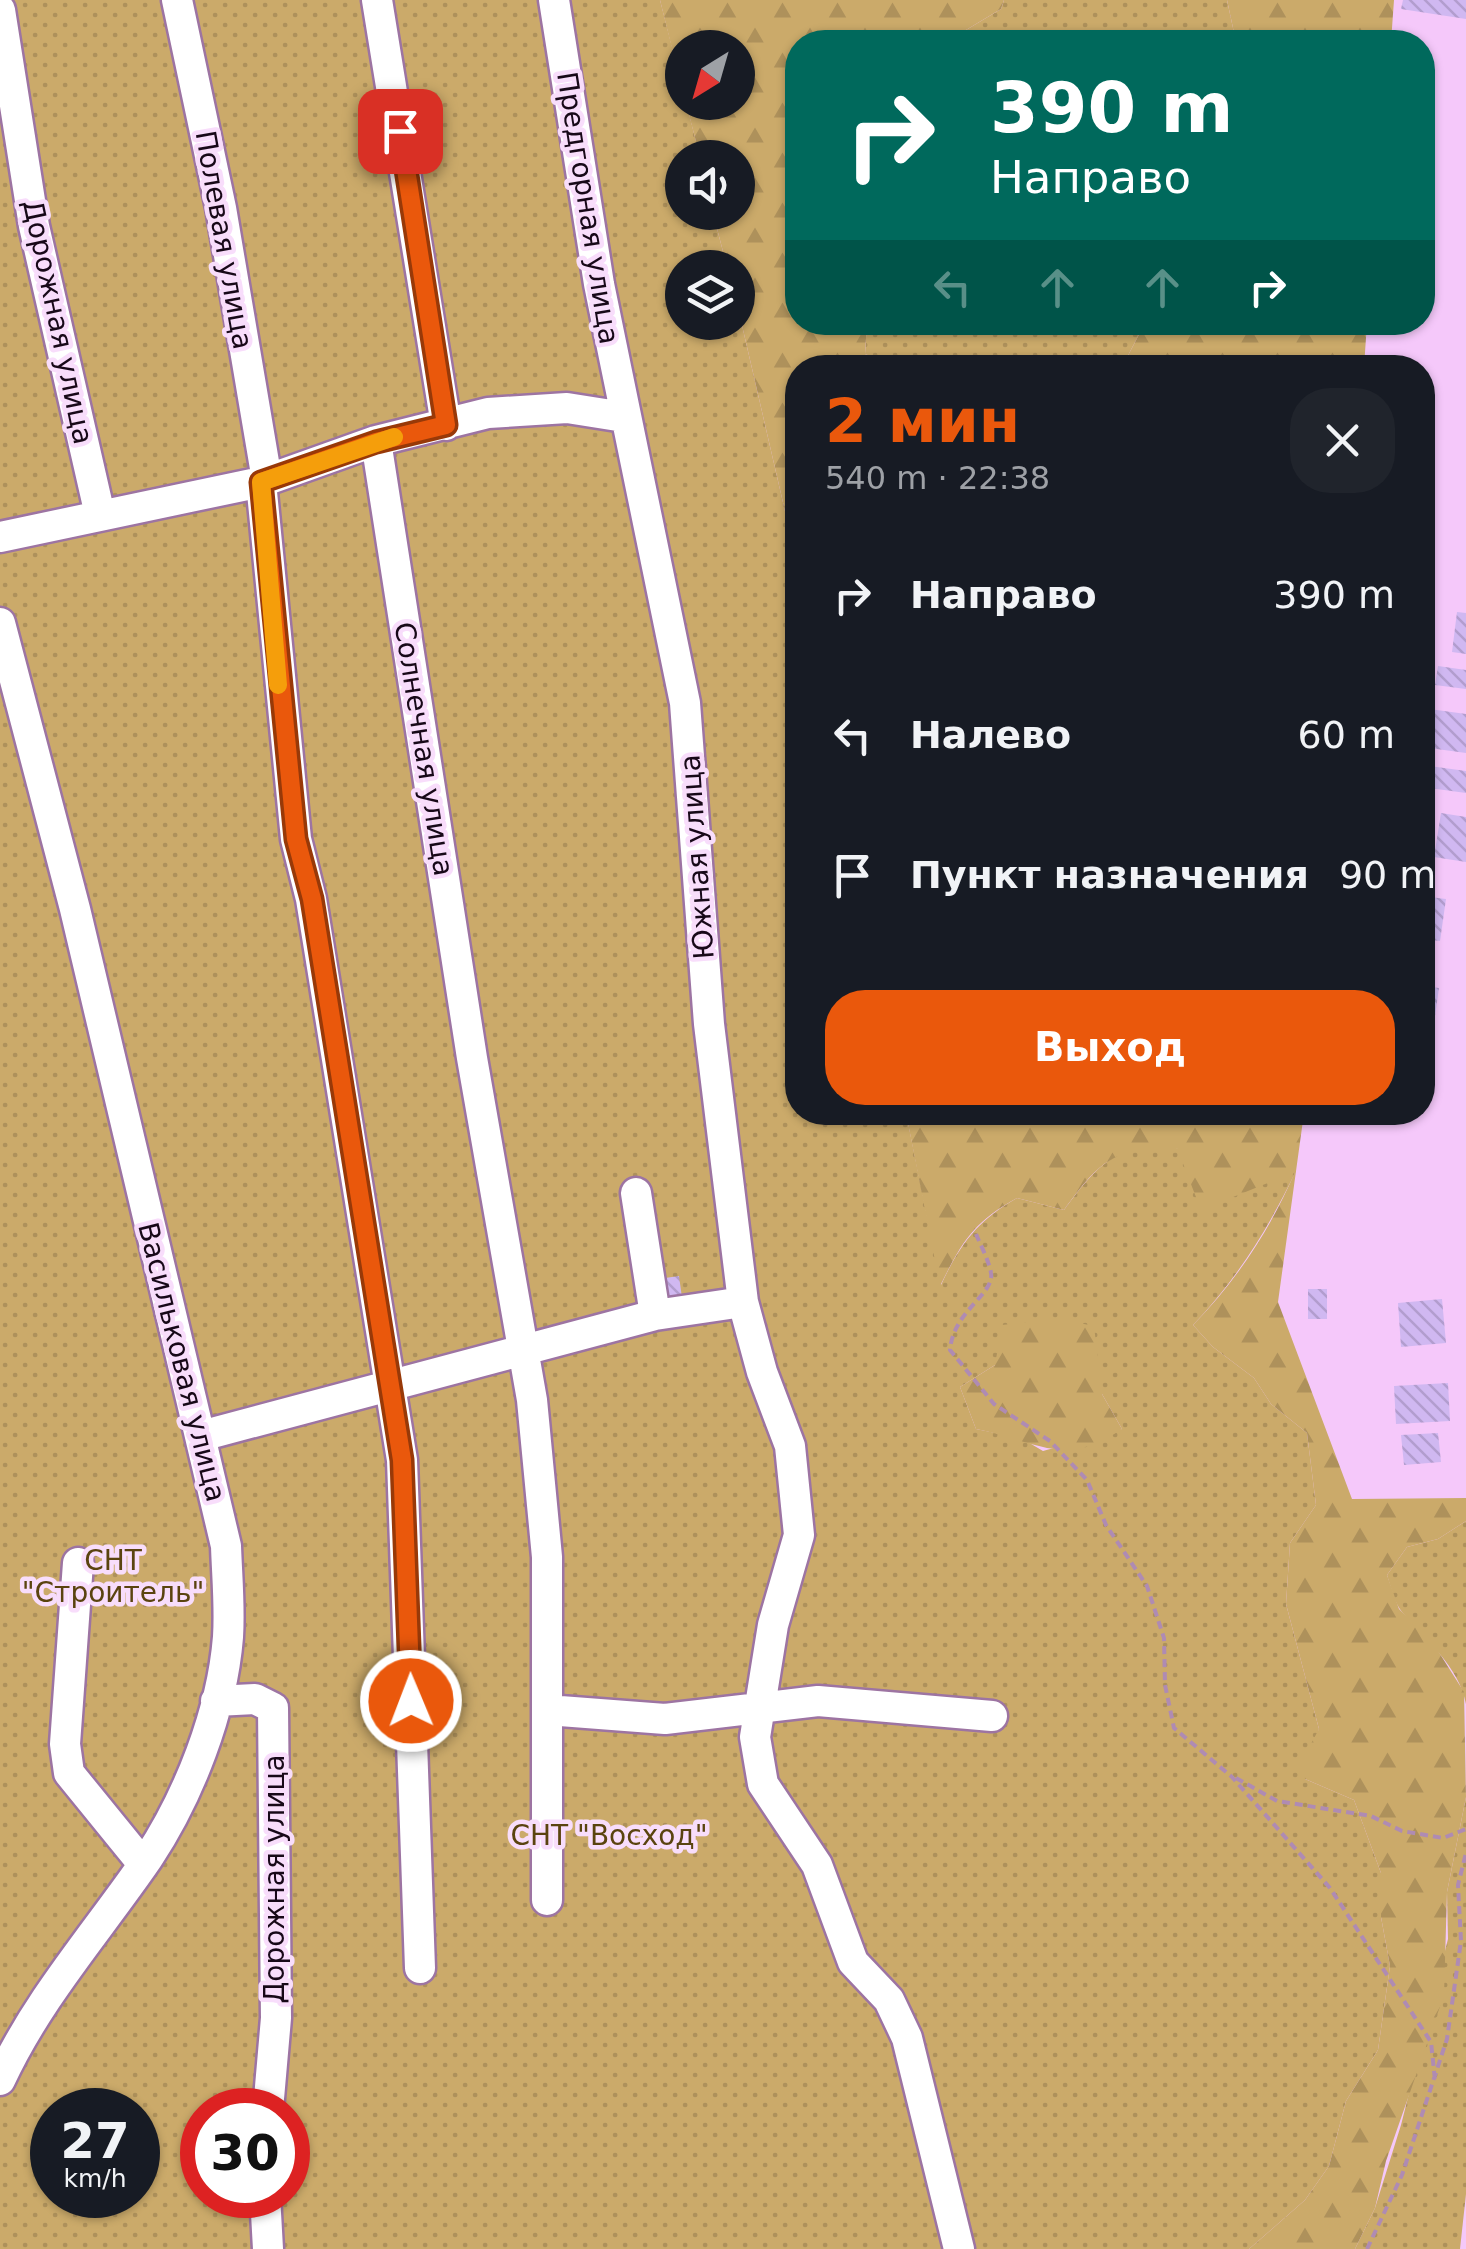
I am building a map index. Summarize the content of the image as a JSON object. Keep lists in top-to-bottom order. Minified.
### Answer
{"streets":{"street":["Предгорная улица","Полевая улица","Дорожная улица","Солнечная улица","Южная улица","Васильковая улица"]},"crossings":[["Предгорная улица","Южная улица"],["Дорожная улица","Васильковая улица"]],"parks":["СНТ \"Строитель\"","СНТ \"Восход\""],"north":"bottom left","page":{"turn":["390 m","Направо"],"heading":["2 мин","540 m · 22:38"],"list":[{"name":"Направо","value":"390 m"},{"name":"Налево","value":"60 m"},{"name":"Пункт назначения","value":"90 m"}],"buttons":"Выход","speed":"27 km/h","limit":"30"}}
